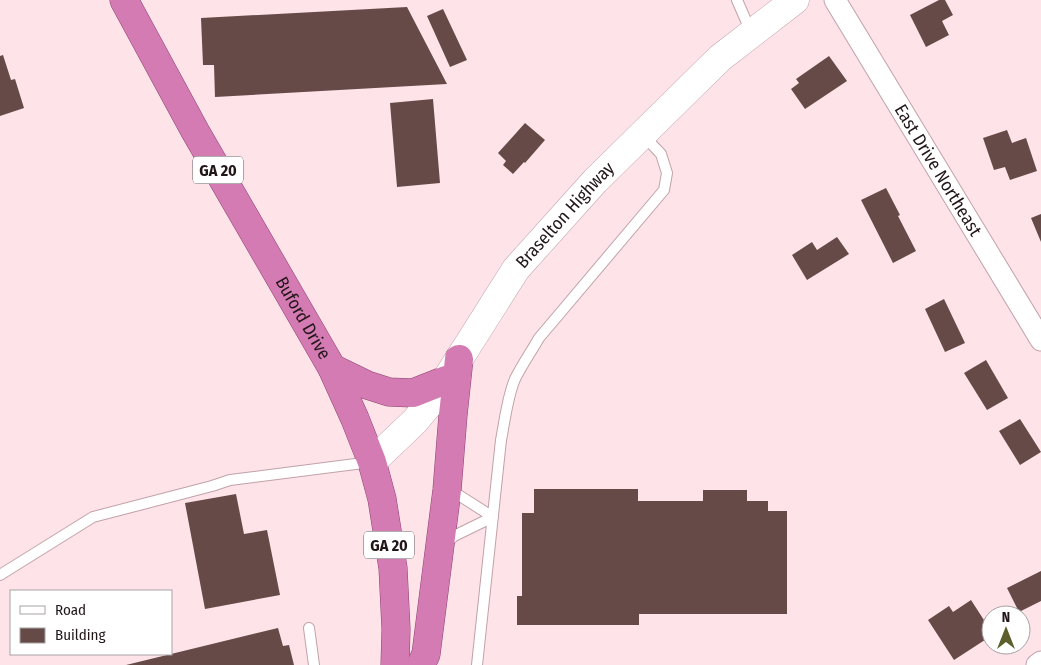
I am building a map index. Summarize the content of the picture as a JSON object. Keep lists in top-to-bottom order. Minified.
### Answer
{"streets":{"highway":["GA 20","Buford Drive"],"main road":["Braselton Highway"],"street":["East Drive Northeast"]},"crossings":[["Braselton Highway","Buford Drive"]],"legend":["Road","Building"],"north":"top"}
